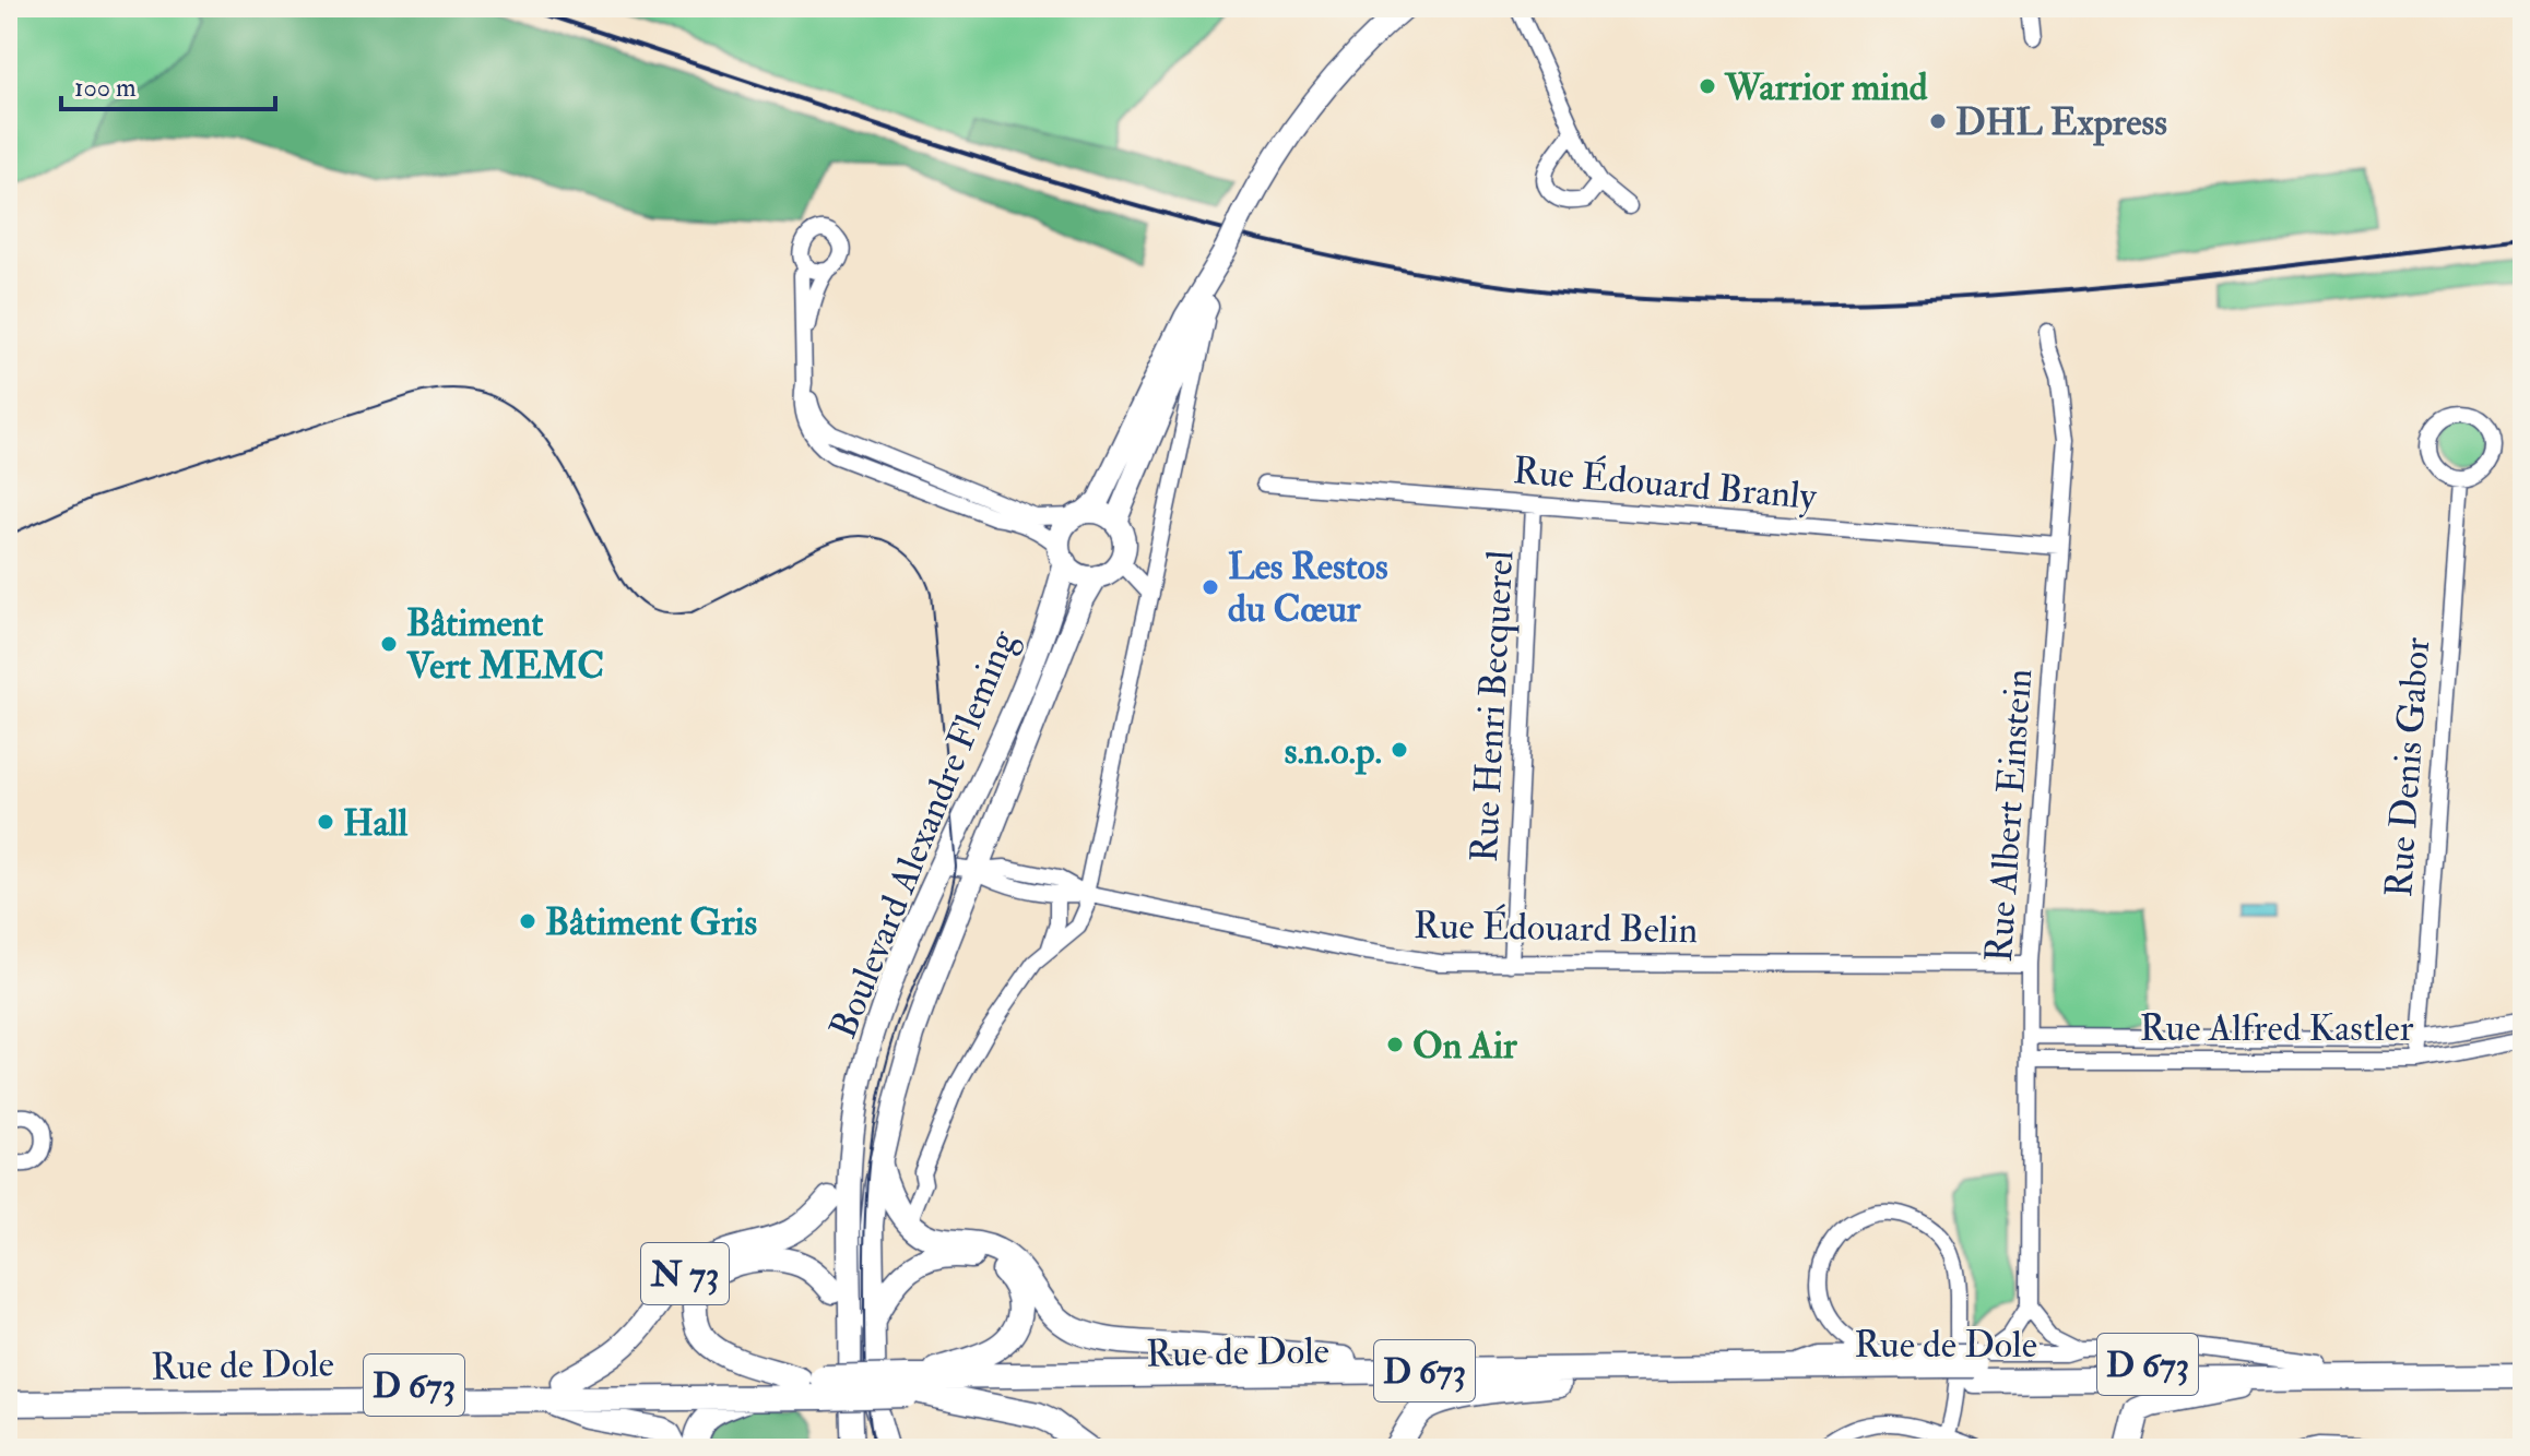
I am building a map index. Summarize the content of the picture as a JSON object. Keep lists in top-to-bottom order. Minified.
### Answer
{"streets":{"main road":["N 73","Rue de Dole","D 673"],"street":["Rue Édouard Branly","Rue Henri Becquerel","Rue Denis Gabor","Rue Albert Einstein","Boulevard Alexandre Fleming","Rue Édouard Belin","Rue Alfred Kastler"]},"crossings":[["Rue Édouard Branly","Rue Henri Becquerel"],["Rue Édouard Branly","Rue Albert Einstein"],["Rue Henri Becquerel","Rue Édouard Belin"],["Rue Denis Gabor","Rue Alfred Kastler"],["Rue Albert Einstein","Rue Édouard Belin"],["Rue Albert Einstein","Rue Alfred Kastler"],["Boulevard Alexandre Fleming","Rue Édouard Belin"],["Boulevard Alexandre Fleming","N 73"],["N 73","Rue de Dole"]],"places":["Warrior mind","DHL Express","Les Restos du Cœur","Bâtiment Vert MEMC","s.n.o.p.","Hall","Bâtiment Gris","On Air"],"scale_bar":"100 m"}
